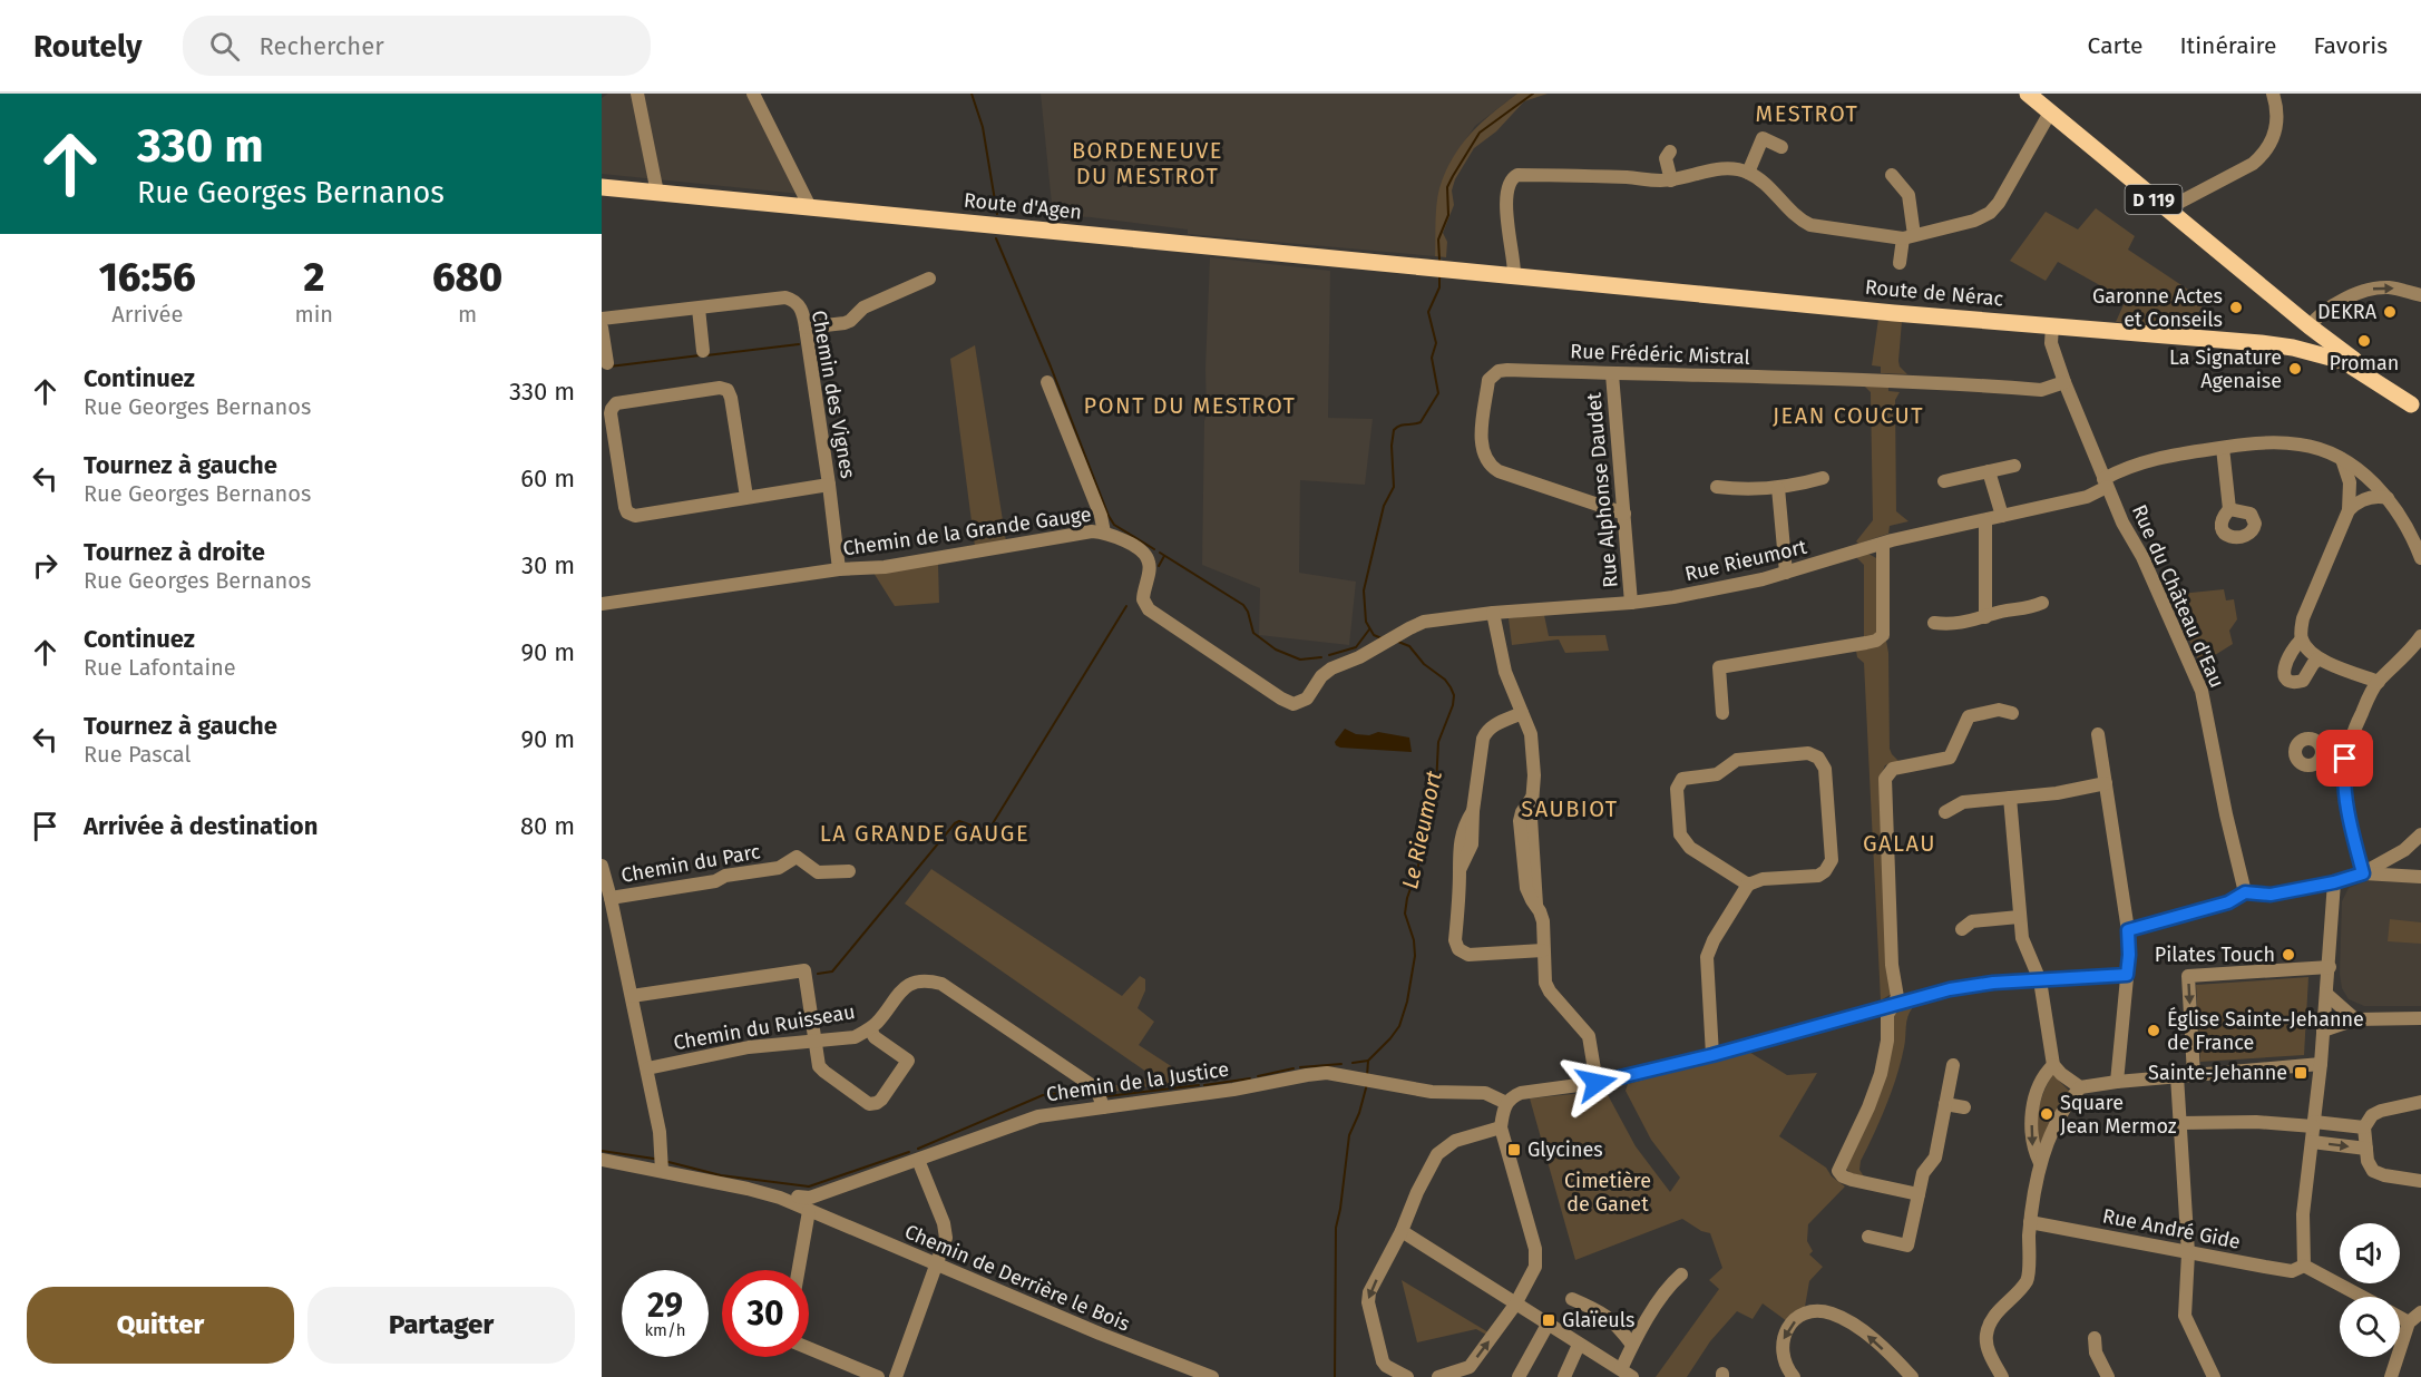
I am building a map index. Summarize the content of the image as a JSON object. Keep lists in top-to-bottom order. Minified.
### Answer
{"streets":{"main road":["D 119","Route d'Agen","Route de Nérac"],"street":["Rue Frédéric Mistral","Chemin des Vignes","Rue Alphonse Daudet","Chemin de la Grande Gauge","Rue Rieumort","Rue du Château d'Eau","Chemin du Parc","Chemin du Ruisseau","Chemin de la Justice","Rue André Gide","Chemin de Derrière le Bois"]},"crossings":[["D 119","Route de Nérac"],["Route d'Agen","Route de Nérac"],["Route de Nérac","Rue du Château d'Eau"],["Rue Frédéric Mistral","Rue Alphonse Daudet"],["Rue Frédéric Mistral","Rue du Château d'Eau"],["Chemin des Vignes","Chemin de la Grande Gauge"],["Rue Alphonse Daudet","Rue Rieumort"],["Chemin de la Grande Gauge","Rue Rieumort"],["Rue Rieumort","Rue du Château d'Eau"],["Chemin du Ruisseau","Chemin de la Justice"]],"districts":["MESTROT","BORDENEUVE DU MESTROT","PONT DU MESTROT","JEAN COUCUT","SAUBIOT","LA GRANDE GAUGE","GALAU"],"water":["Le Rieumort"],"parks":["Cimetière de Ganet"],"places":{"other":["Garonne Actes et Conseils","DEKRA","Proman","La Signature Agenaise","Pilates Touch","Église Sainte-Jehanne de France","Square Jean Mermoz"],"transit":["Sainte-Jehanne","Glycines","Glaïeuls"]},"page":{"header":"Routely","search":"Rechercher","nav":["Carte","Itinéraire","Favoris"],"turn":["330 m","Rue Georges Bernanos"],"eta":["16:56","Arrivée","2","min","680","m"],"list":[{"name":"Continuez","note":"Rue Georges Bernanos","value":"330 m"},{"name":"Tournez à gauche","note":"Rue Georges Bernanos","value":"60 m"},{"name":"Tournez à droite","note":"Rue Georges Bernanos","value":"30 m"},{"name":"Continuez","note":"Rue Lafontaine","value":"90 m"},{"name":"Tournez à gauche","note":"Rue Pascal","value":"90 m"},{"name":"Arrivée à destination","value":"80 m"}],"speed":"29 km/h","limit":"30","buttons":["Quitter","Partager"]}}
